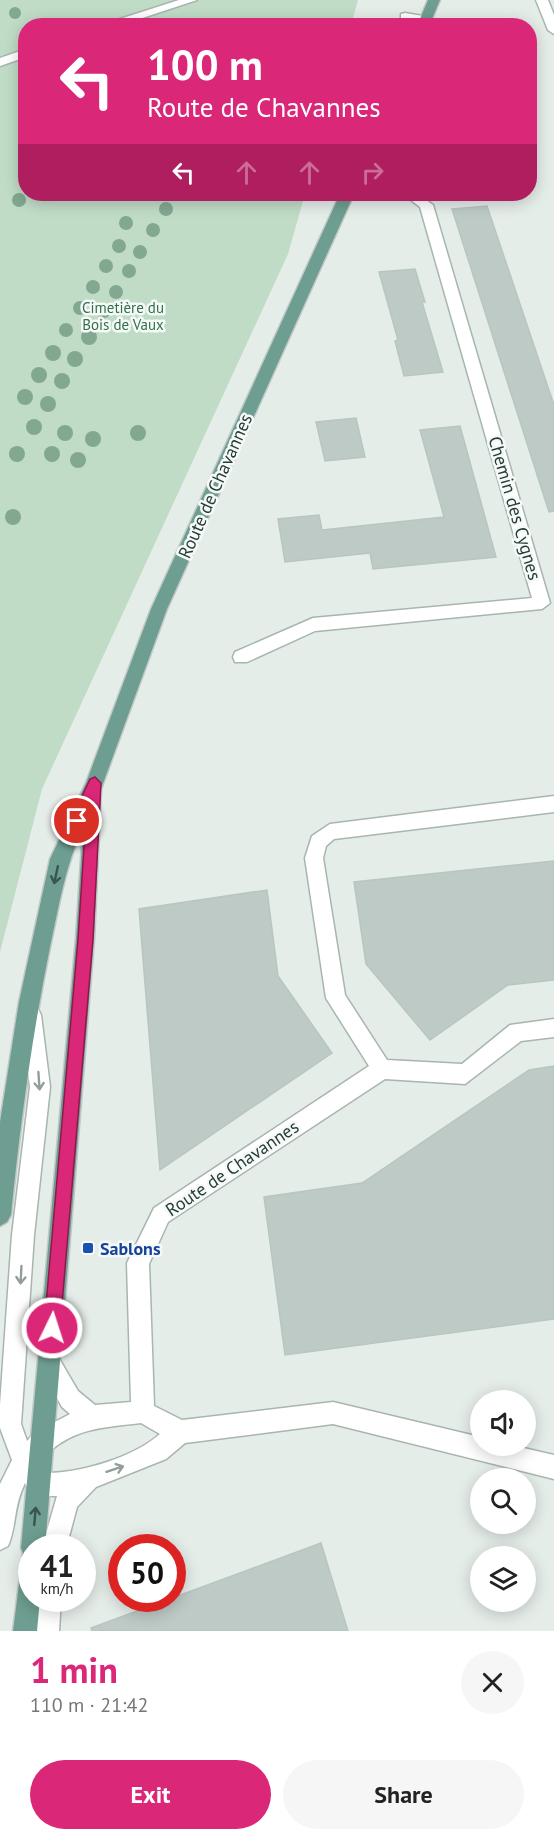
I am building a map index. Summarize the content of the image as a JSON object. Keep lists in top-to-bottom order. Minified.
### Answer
{"streets":{"main road":["Route de Chavannes"],"street":["Chemin des Cygnes"]},"parks":["Cimetière du Bois de Vaux"],"places":{"transit":["Sablons"]},"page":{"turn":["100 m","Route de Chavannes"],"speed":"41 km/h","limit":"50","heading":["1 min","110 m · 21:42"],"buttons":["Exit","Share"]}}
